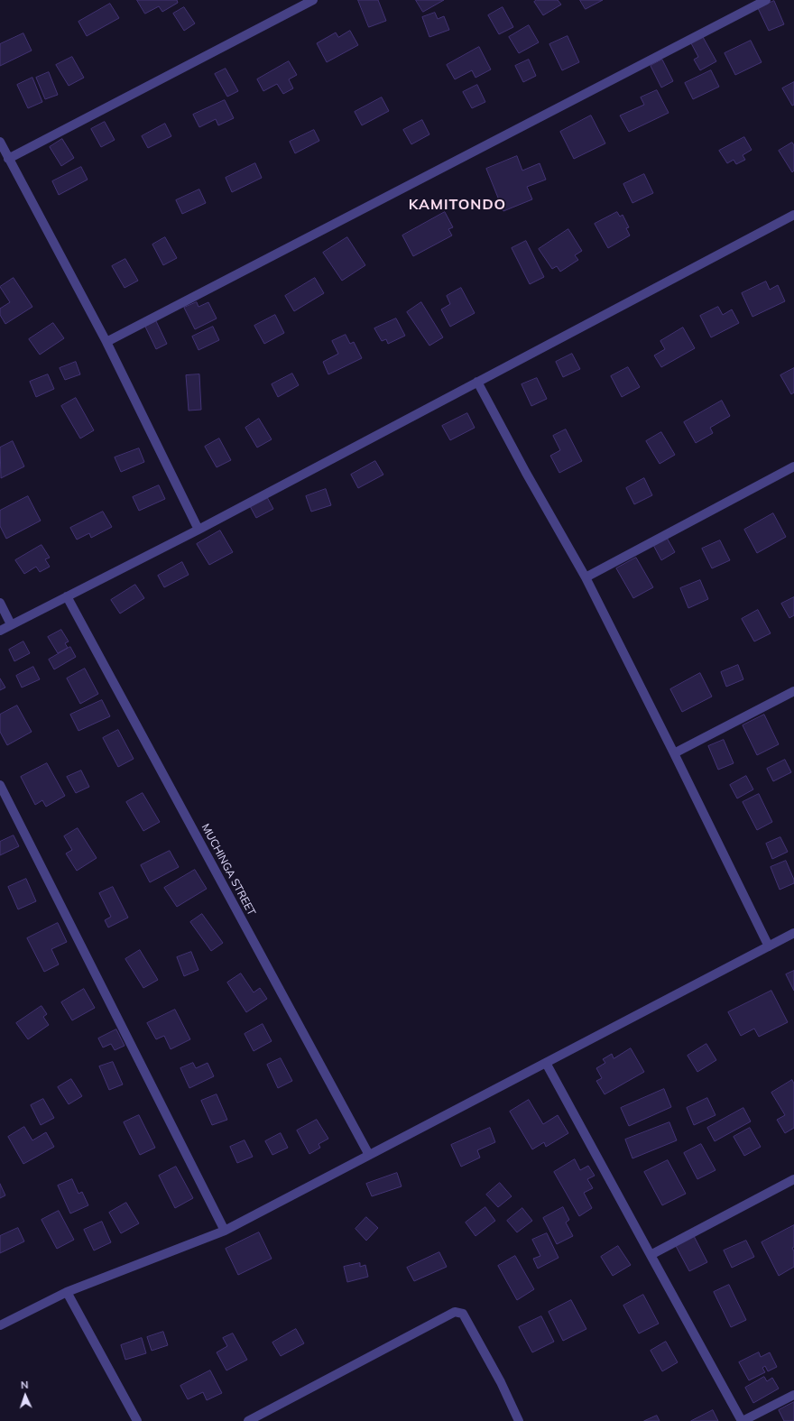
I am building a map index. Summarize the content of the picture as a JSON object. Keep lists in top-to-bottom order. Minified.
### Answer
{"streets":{"street":["MUCHINGA STREET"]},"districts":["KAMITONDO"],"north":"top"}
